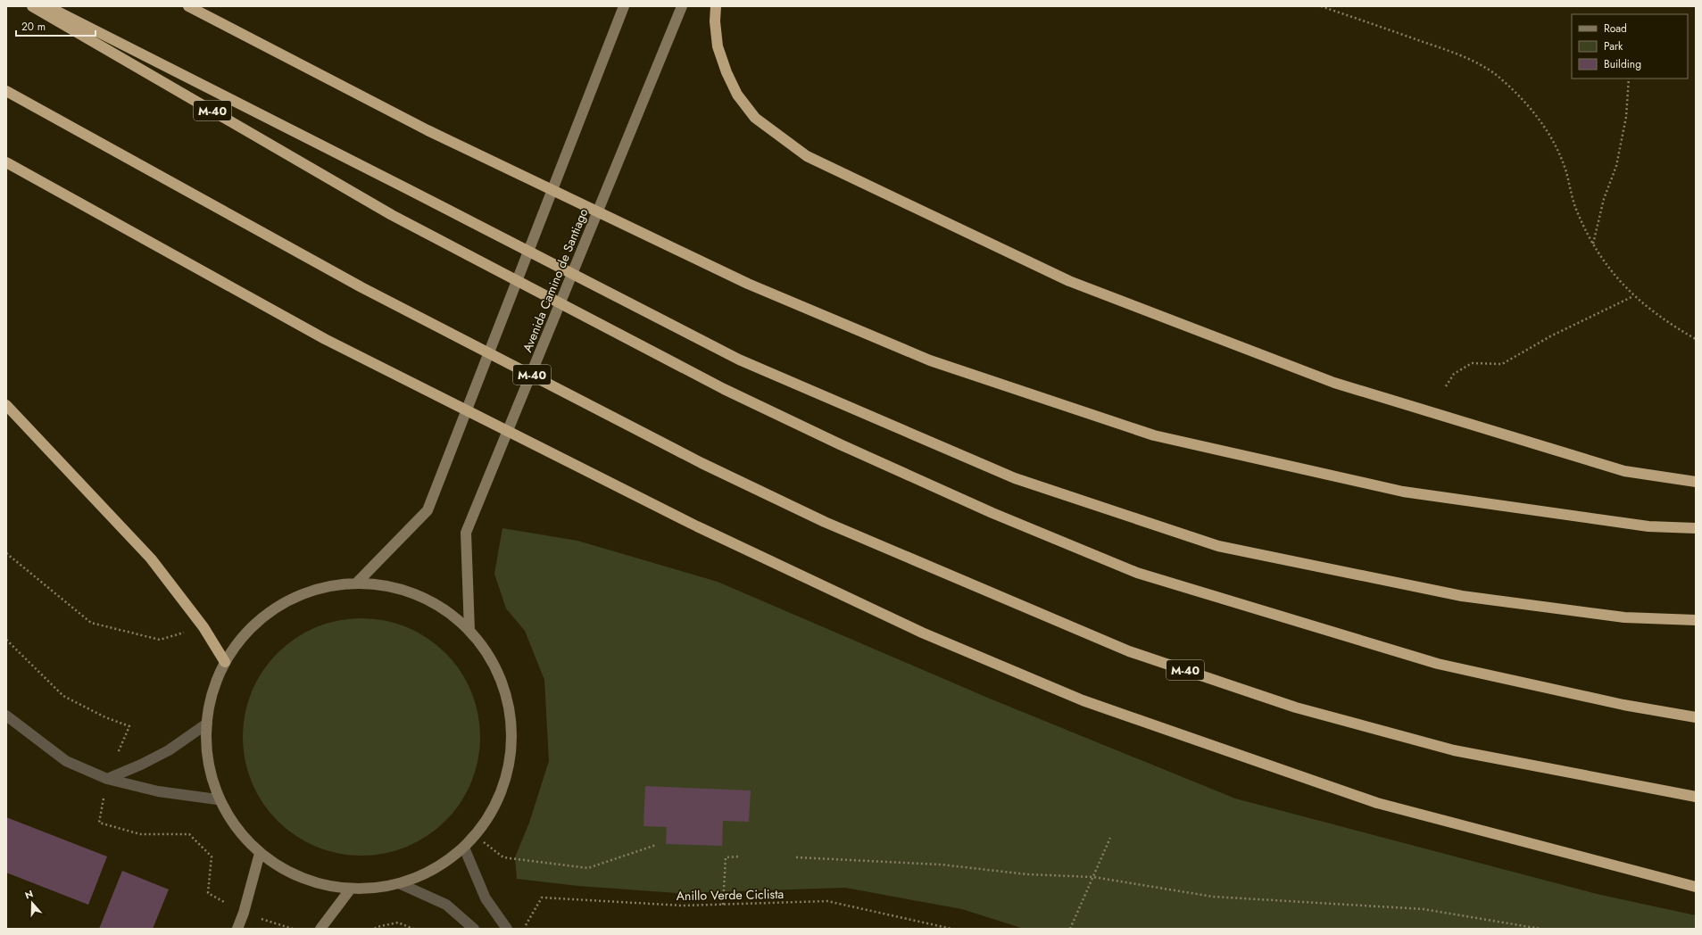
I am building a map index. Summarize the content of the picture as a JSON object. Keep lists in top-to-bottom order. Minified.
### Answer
{"streets":{"highway":["M-40"],"street":["Avenida Camino de Santiago"],"path":["Anillo Verde Ciclista"]},"legend":["Road","Park","Building"],"scale_bar":"20 m","north":"top"}
